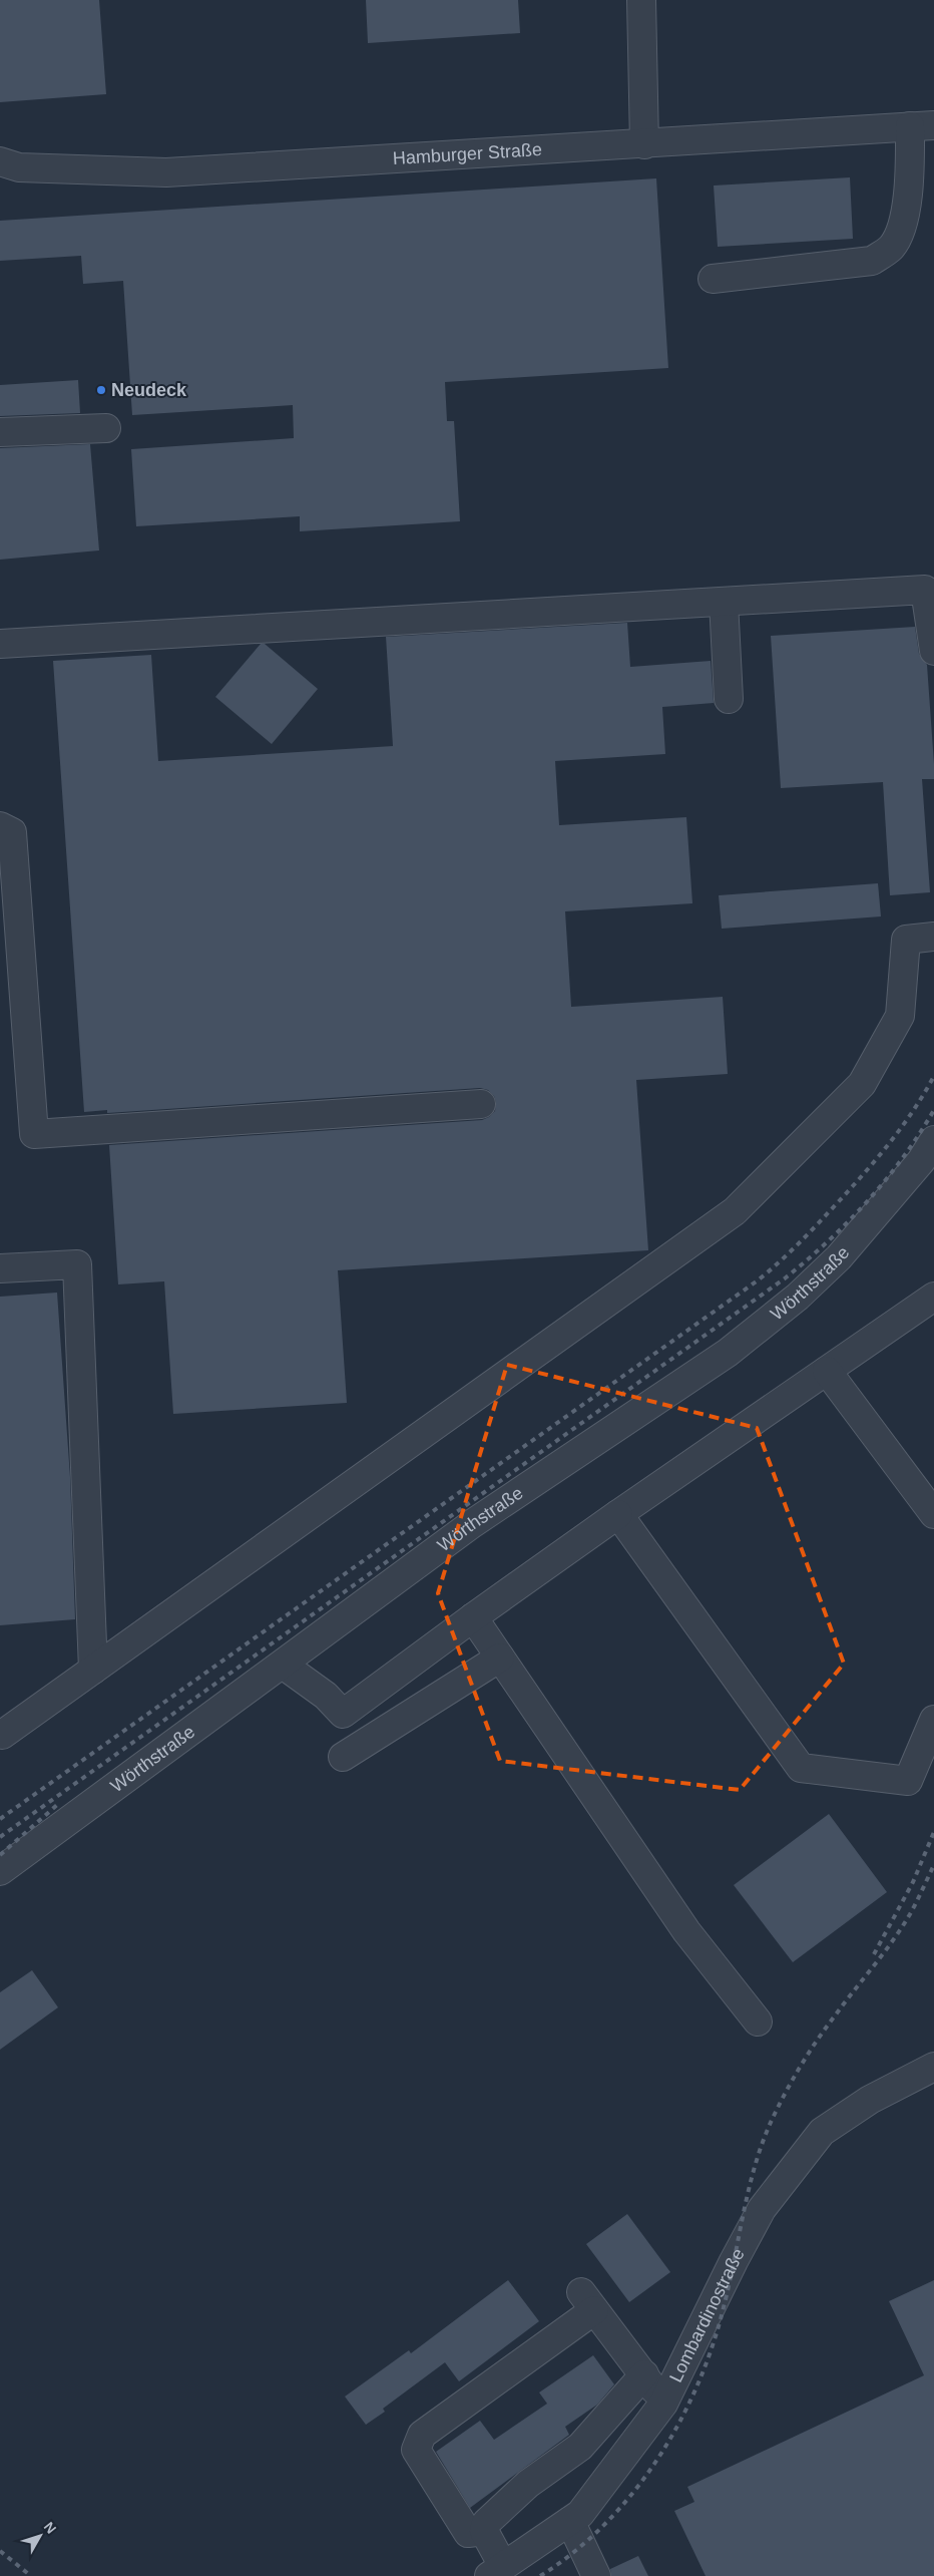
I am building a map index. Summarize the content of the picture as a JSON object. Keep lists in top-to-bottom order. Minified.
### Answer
{"streets":{"street":["Hamburger Straße","Wörthstraße","Lombardinostraße"]},"places":["Neudeck"],"north":"top right"}
